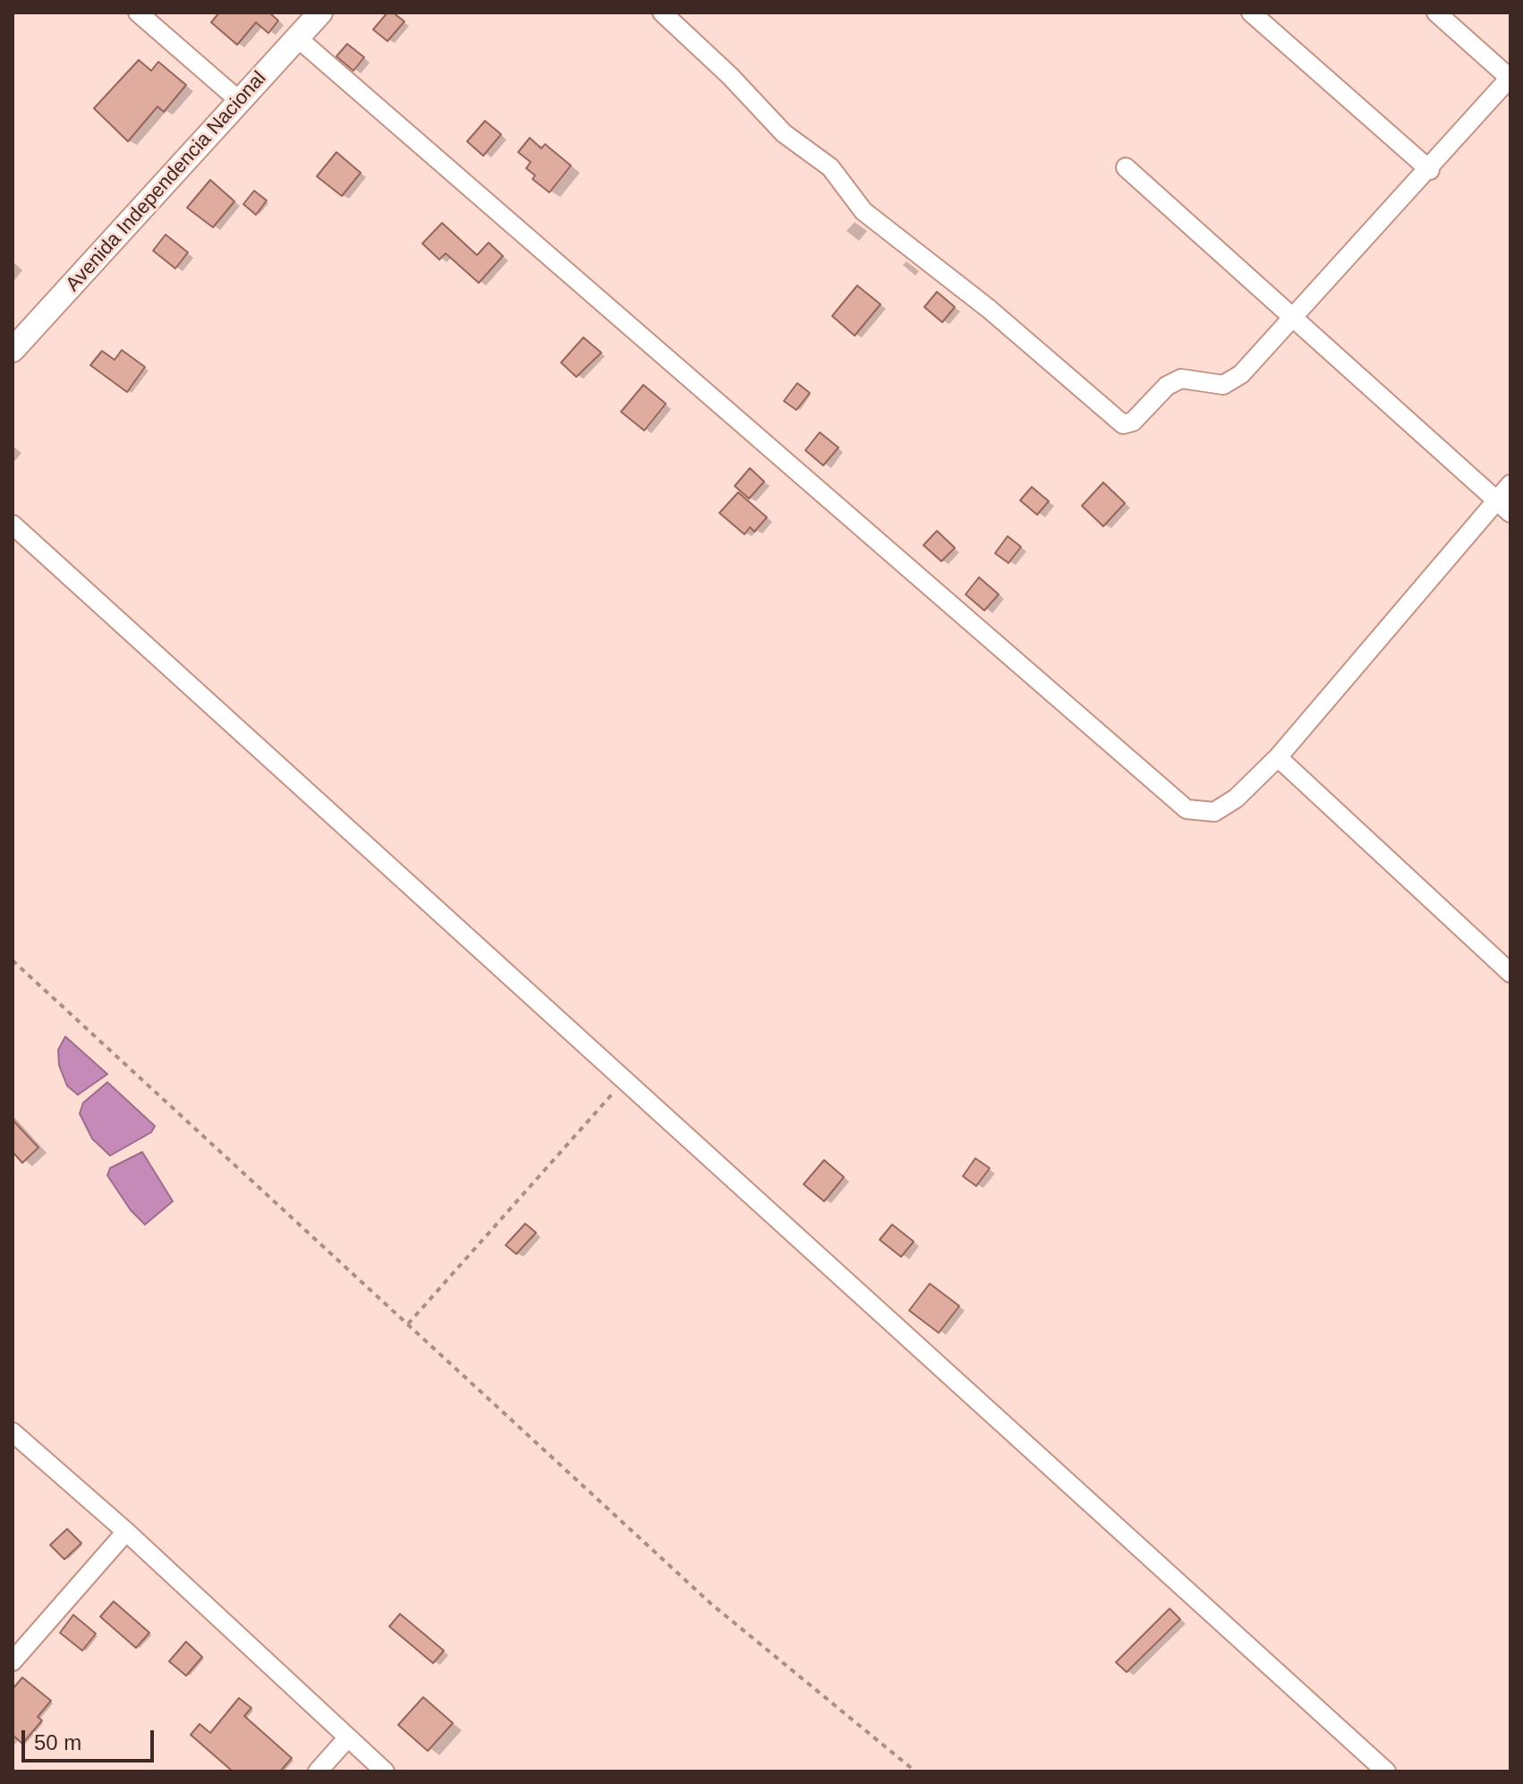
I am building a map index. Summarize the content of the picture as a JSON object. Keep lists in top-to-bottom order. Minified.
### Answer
{"streets":{"main road":["Avenida Independencia Nacional"]},"scale_bar":"50 m"}
